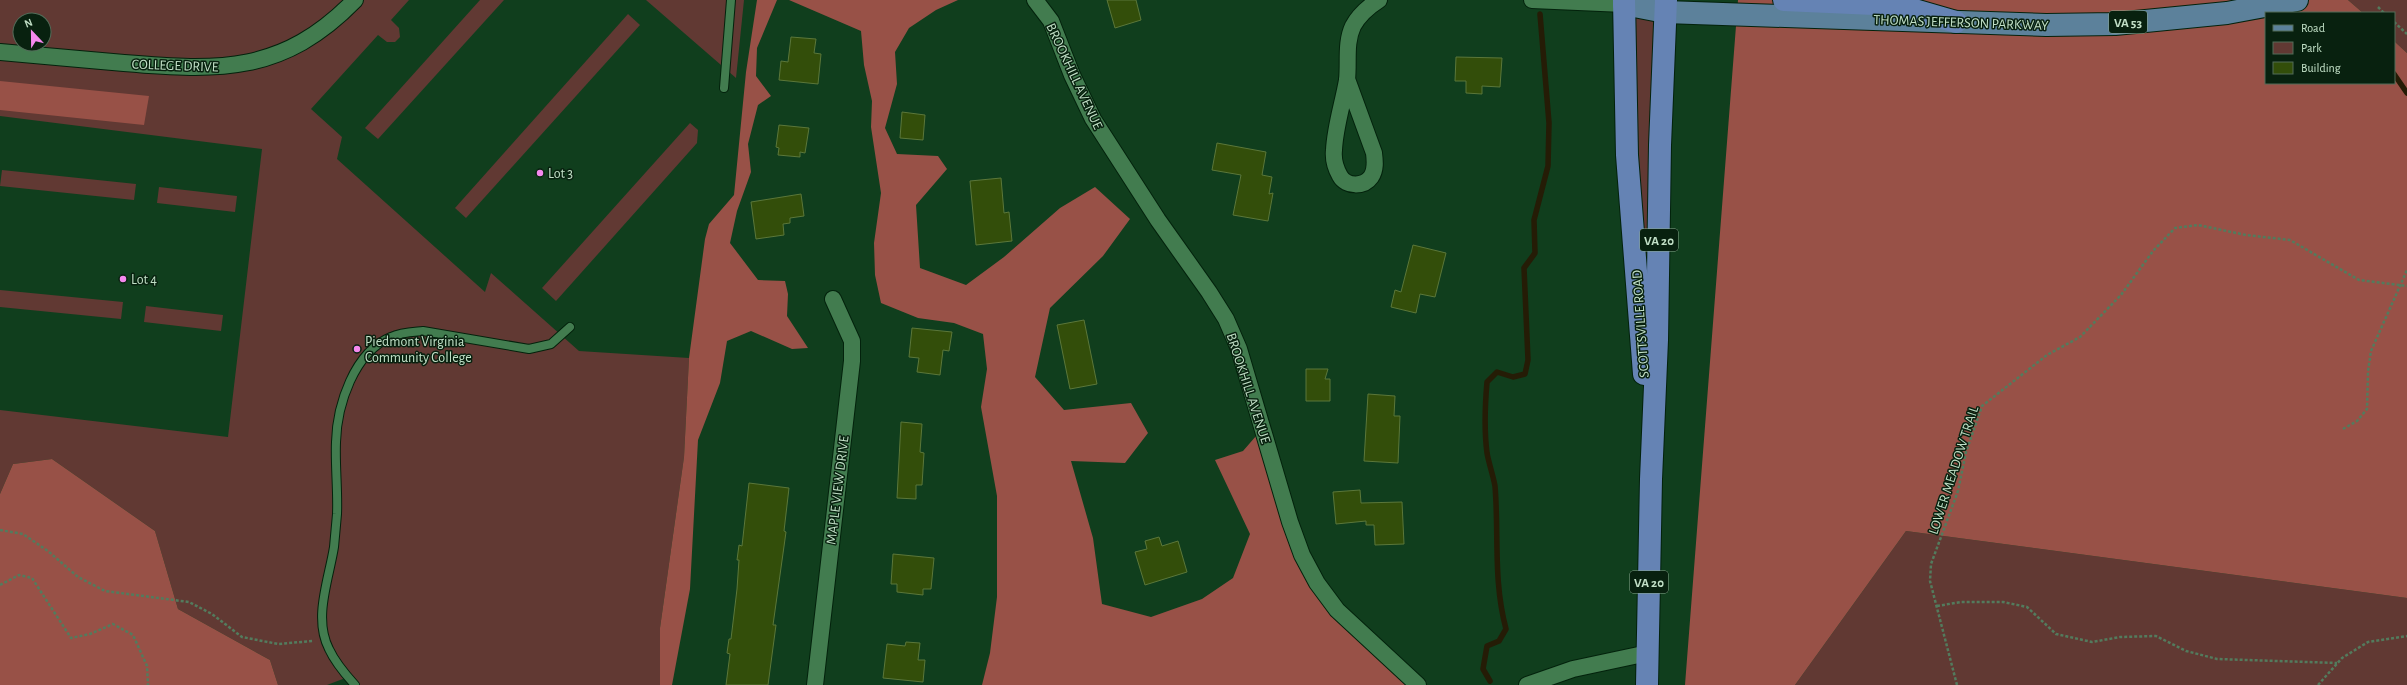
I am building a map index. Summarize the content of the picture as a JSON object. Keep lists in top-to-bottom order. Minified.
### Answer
{"streets":{"highway":["VA 20","SCOTTSVILLE ROAD"],"main road":["THOMAS JEFFERSON PARKWAY","VA 53"],"street":["COLLEGE DRIVE","BROOKHILL AVENUE","MAPLE VIEW DRIVE"],"path":["LOWER MEADOW TRAIL"]},"crossings":[["THOMAS JEFFERSON PARKWAY","SCOTTSVILLE ROAD"]],"places":["Lot 3","Lot 4","Piedmont Virginia Community College"],"legend":["Road","Park","Building"],"north":"top"}
